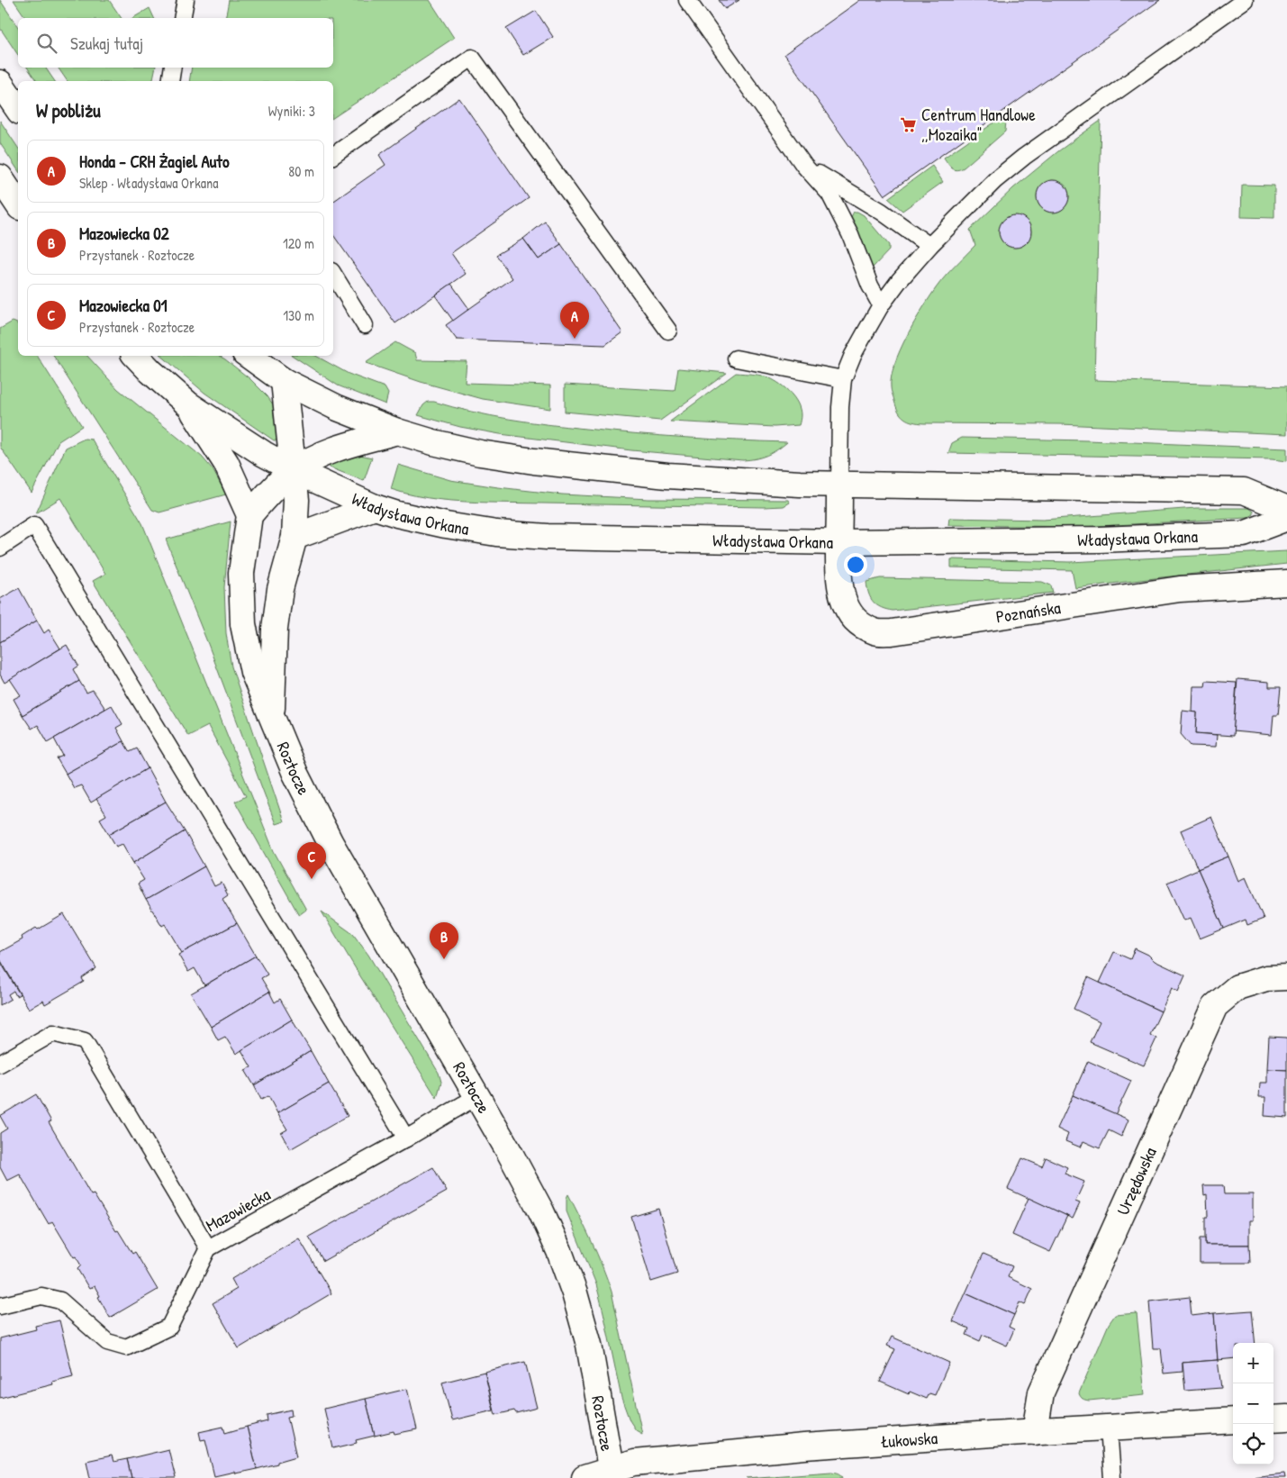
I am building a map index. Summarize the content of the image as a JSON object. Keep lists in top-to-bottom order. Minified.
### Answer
{"streets":{"street":["Władysława Orkana","Poznańska","Roztocze","Urzędowska","Łukowska"],"lane":["Mazowiecka"]},"crossings":[["Władysława Orkana","Poznańska"],["Władysława Orkana","Roztocze"],["Roztocze","Mazowiecka"],["Roztocze","Łukowska"],["Urzędowska","Łukowska"]],"places":{"supermarket":["Centrum Handlowe ,,Mozaika\""]},"page":{"search":"Szukaj tutaj","heading":["W pobliżu","Wyniki: 3"],"list":[{"mark":"A","name":"Honda - CRH Żagiel Auto","note":"Sklep · Władysława Orkana","value":"80 m"},{"mark":"B","name":"Mazowiecka 02","note":"Przystanek · Roztocze","value":"120 m"},{"mark":"C","name":"Mazowiecka 01","note":"Przystanek · Roztocze","value":"130 m"}],"pins":["A","C","B"],"map_buttons":["+","−"]}}
